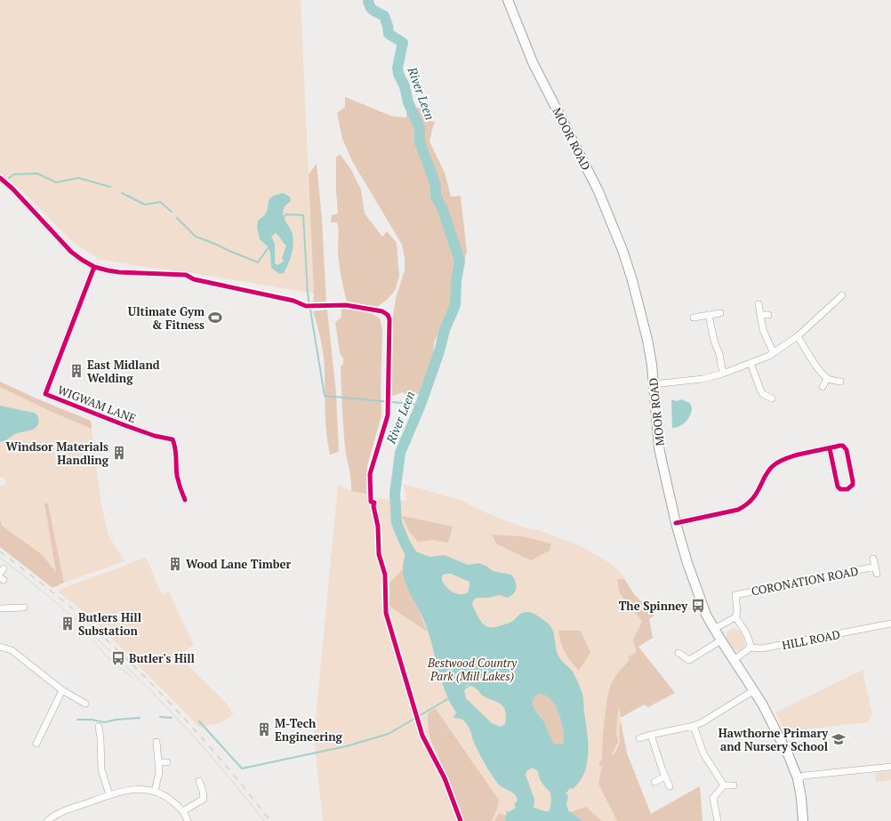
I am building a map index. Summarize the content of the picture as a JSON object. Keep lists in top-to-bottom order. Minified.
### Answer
{"streets":{"main road":["MOOR ROAD"],"street":["WIGWAM LANE","CORONATION ROAD","HILL ROAD"]},"water":["River Leen"],"parks":["Bestwood Country Park (Mill Lakes)"],"places":{"sports":["Ultimate Gym & Fitness"],"building":["East Midland Welding","Windsor Materials Handling","Wood Lane Timber","Butlers Hill Substation","M-Tech Engineering"],"bus stop":["The Spinney","Butler's Hill"],"school or university":["Hawthorne Primary and Nursery School"]}}
